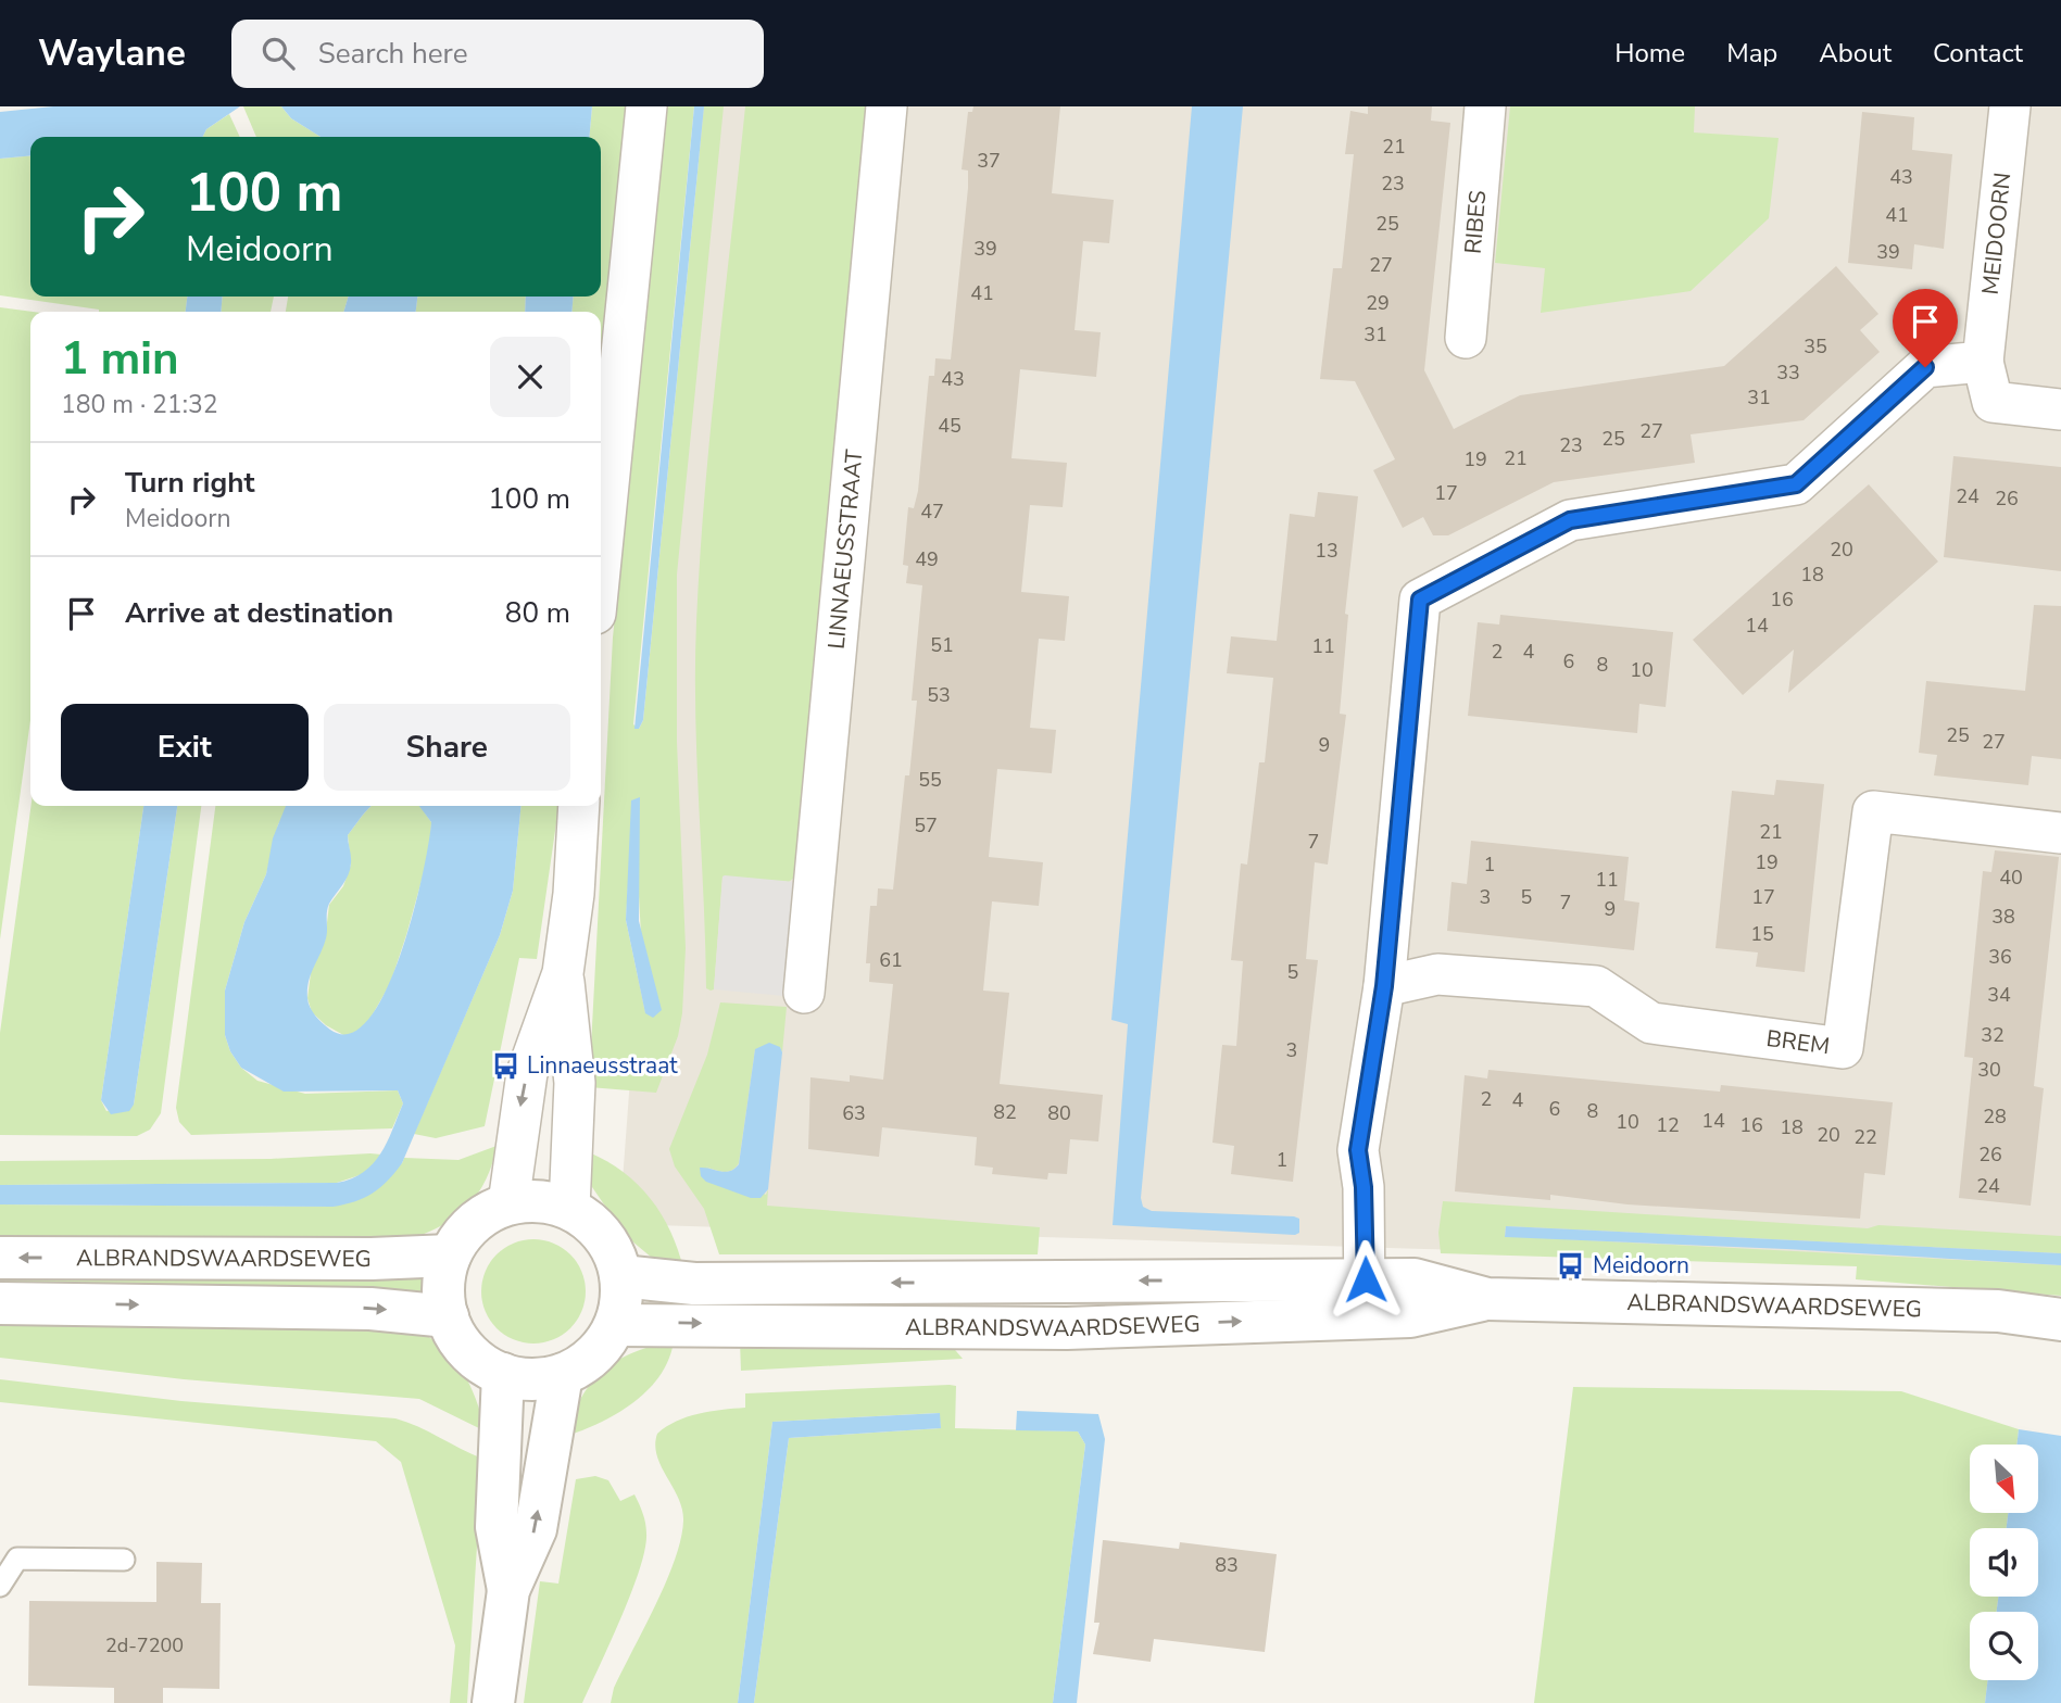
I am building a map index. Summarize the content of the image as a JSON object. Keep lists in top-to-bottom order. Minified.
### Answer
{"streets":{"street":["RIBES","MEIDOORN","LINNAEUSSTRAAT","BREM","ALBRANDSWAARDSEWEG"]},"places":{"bus stop":["Linnaeusstraat","Meidoorn"]},"house_numbers":["21","37","43","23","41","25","39","39","27","41","29","31","35","33","43","31","45","27","25","23","21","19","17","24","26","47","20","13","49","18","16","14","51","11","2","4","6","8","10","53","25","27","9","55","57","21","7","19","1","40","11","3","5","17","7","9","38","15","36","61","5","34","32","3","30","2","4","6","8","82","63","80","28","14","10","12","16","18","20","22","26","1","24","83","2d-7200"],"north":"bottom right","page":{"header":"Waylane","search":"Search here","nav":["Home","Map","About","Contact"],"turn":["100 m","Meidoorn"],"heading":["1 min","180 m · 21:32"],"list":[{"name":"Turn right","note":"Meidoorn","value":"100 m"},{"name":"Arrive at destination","value":"80 m"}],"buttons":["Exit","Share"]}}
